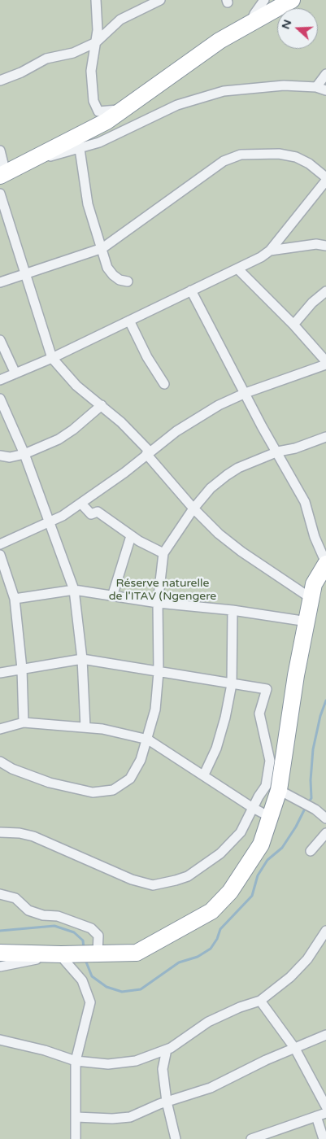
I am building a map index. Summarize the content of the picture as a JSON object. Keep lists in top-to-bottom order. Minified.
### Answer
{"parks":["Réserve naturelle de l'ITAV (Ngengere"],"north":"left"}
